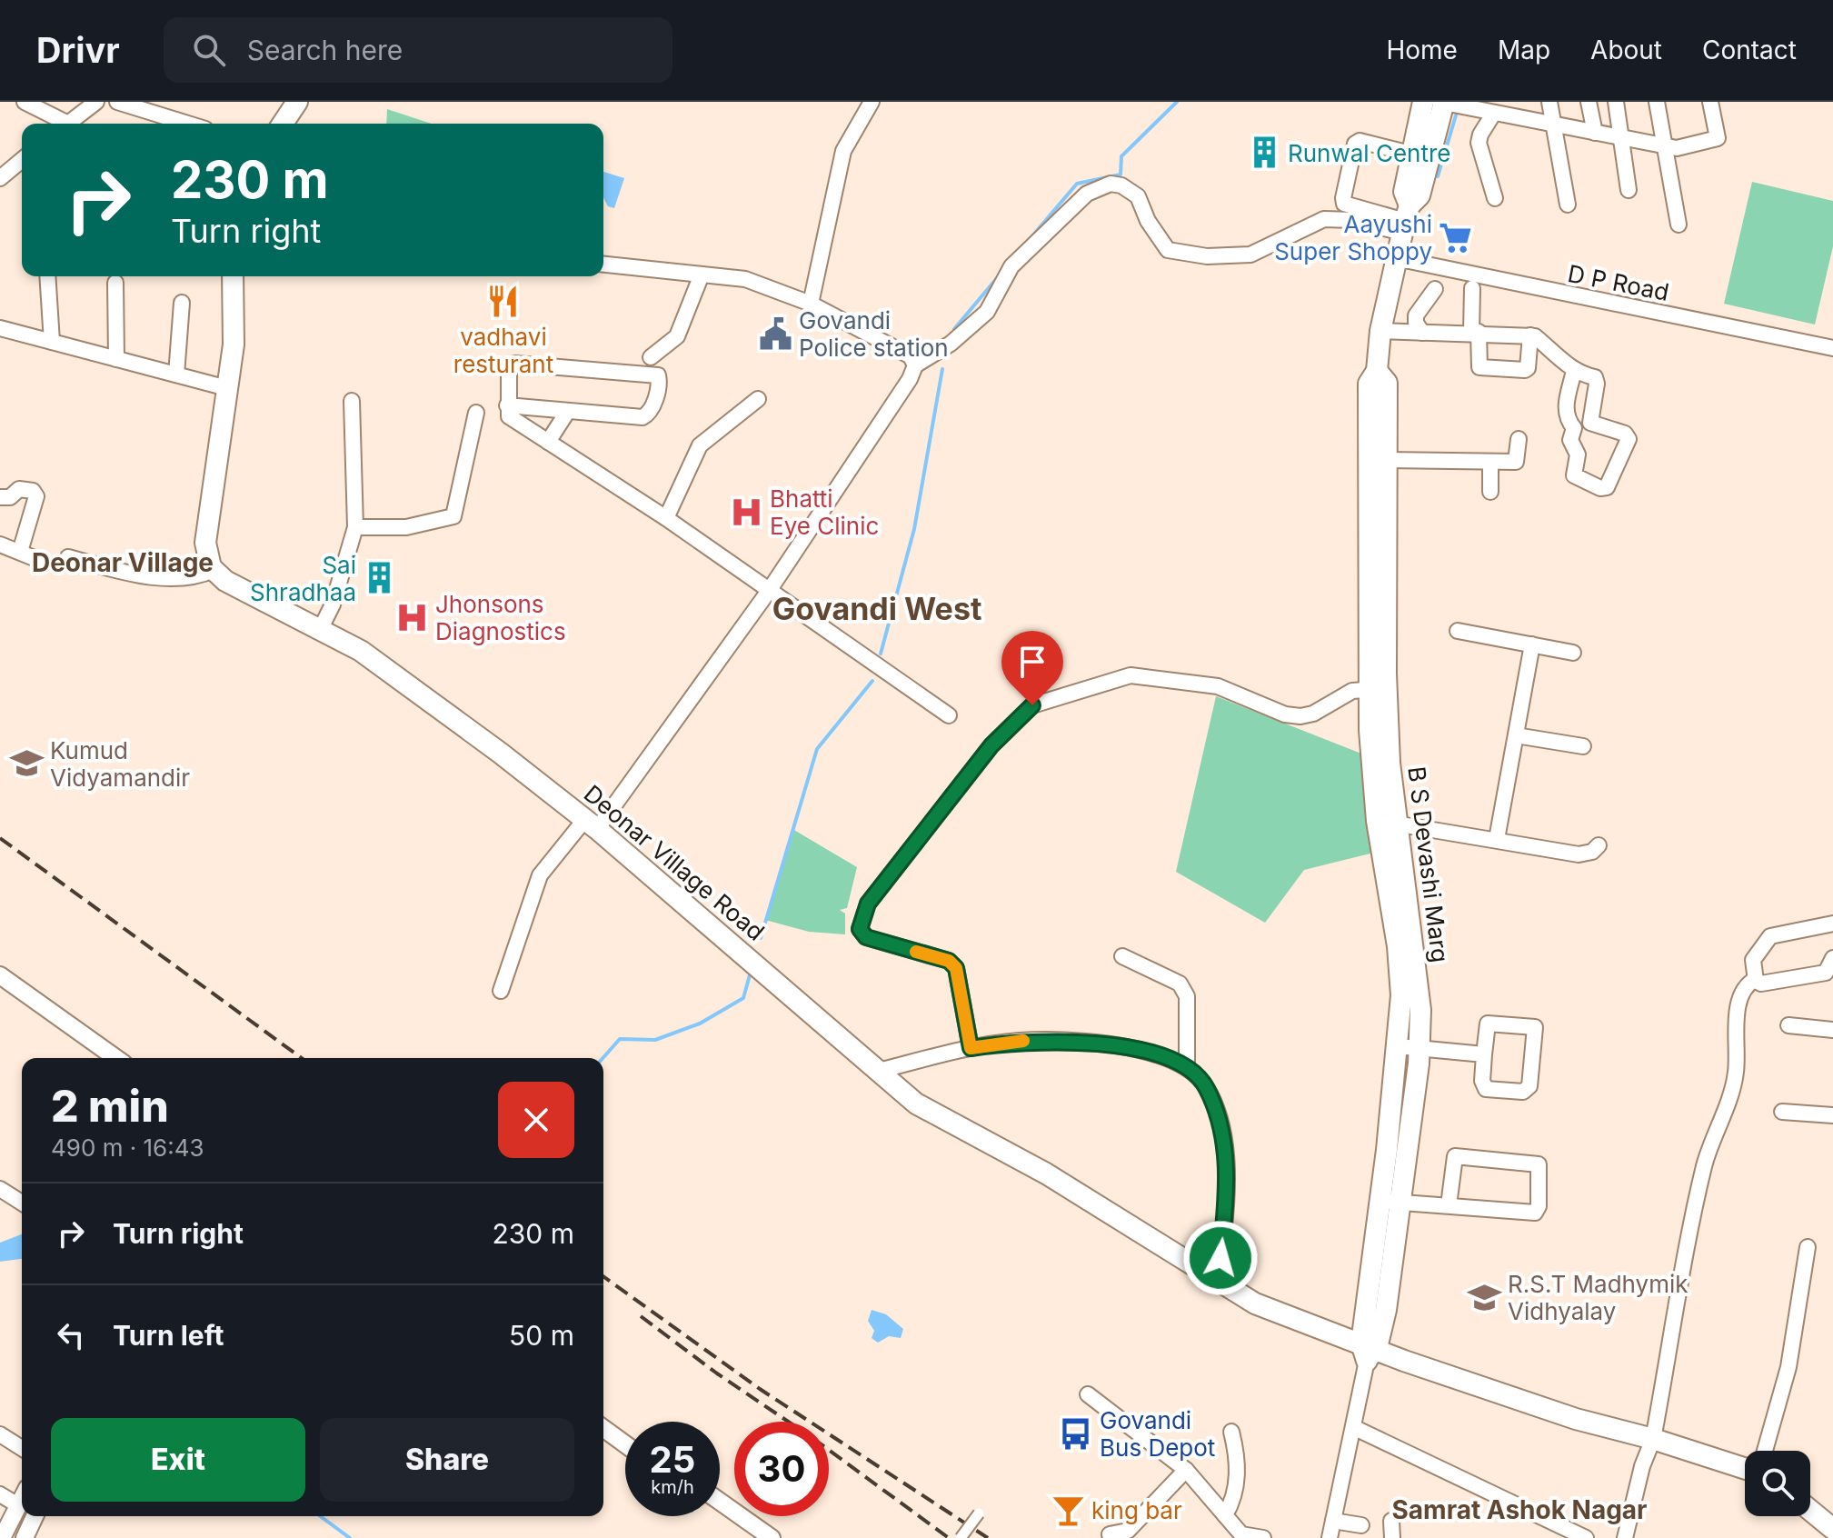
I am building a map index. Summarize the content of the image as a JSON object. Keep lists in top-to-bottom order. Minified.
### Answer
{"streets":{"main road":["Deonar Village Road","B S Devashi Marg"],"street":["D P Road"]},"crossings":[["D P Road","B S Devashi Marg"],["Deonar Village Road","B S Devashi Marg"]],"districts":["Deonar Village","Govandi West","Samrat Ashok Nagar"],"places":{"building":["Runwal Centre","Sai Shradhaa"],"supermarket":["Aayushi Super Shoppy"],"restaurant":["vadhavi resturant"],"public building":["Govandi Police station"],"hospital":["Bhatti Eye Clinic","Jhonsons Diagnostics"],"school or university":["Kumud Vidyamandir","R.S.T Madhymik Vidhyalay"],"bus stop":["Govandi Bus Depot"],"bar":["king bar"]},"page":{"header":"Drivr","search":"Search here","nav":["Home","Map","About","Contact"],"turn":["230 m","Turn right"],"heading":["2 min","490 m · 16:43"],"list":[{"name":"Turn right","value":"230 m"},{"name":"Turn left","value":"50 m"}],"buttons":["Exit","Share"],"speed":"25 km/h","limit":"30"}}
